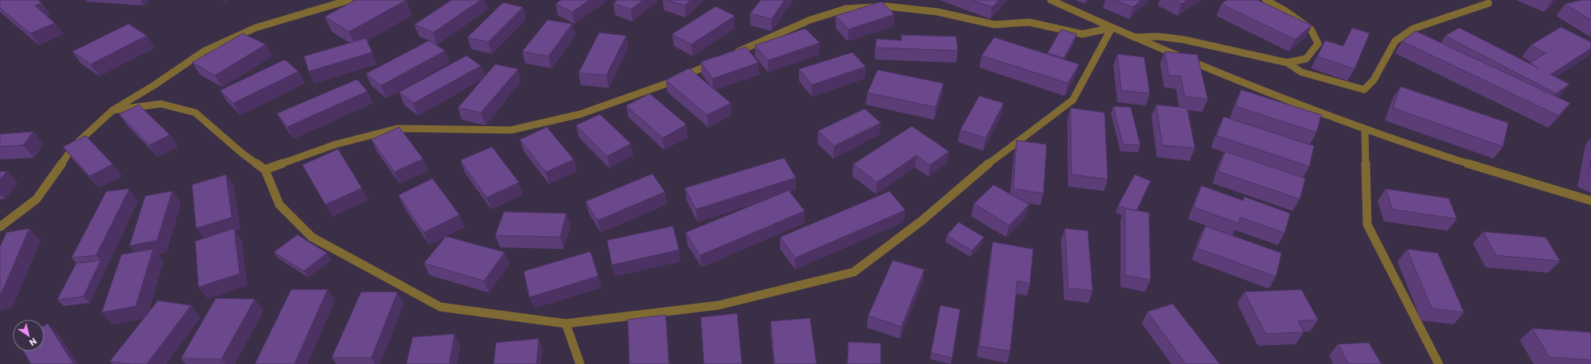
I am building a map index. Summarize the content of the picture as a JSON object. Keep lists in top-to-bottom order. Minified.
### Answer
{"north":"bottom right"}
